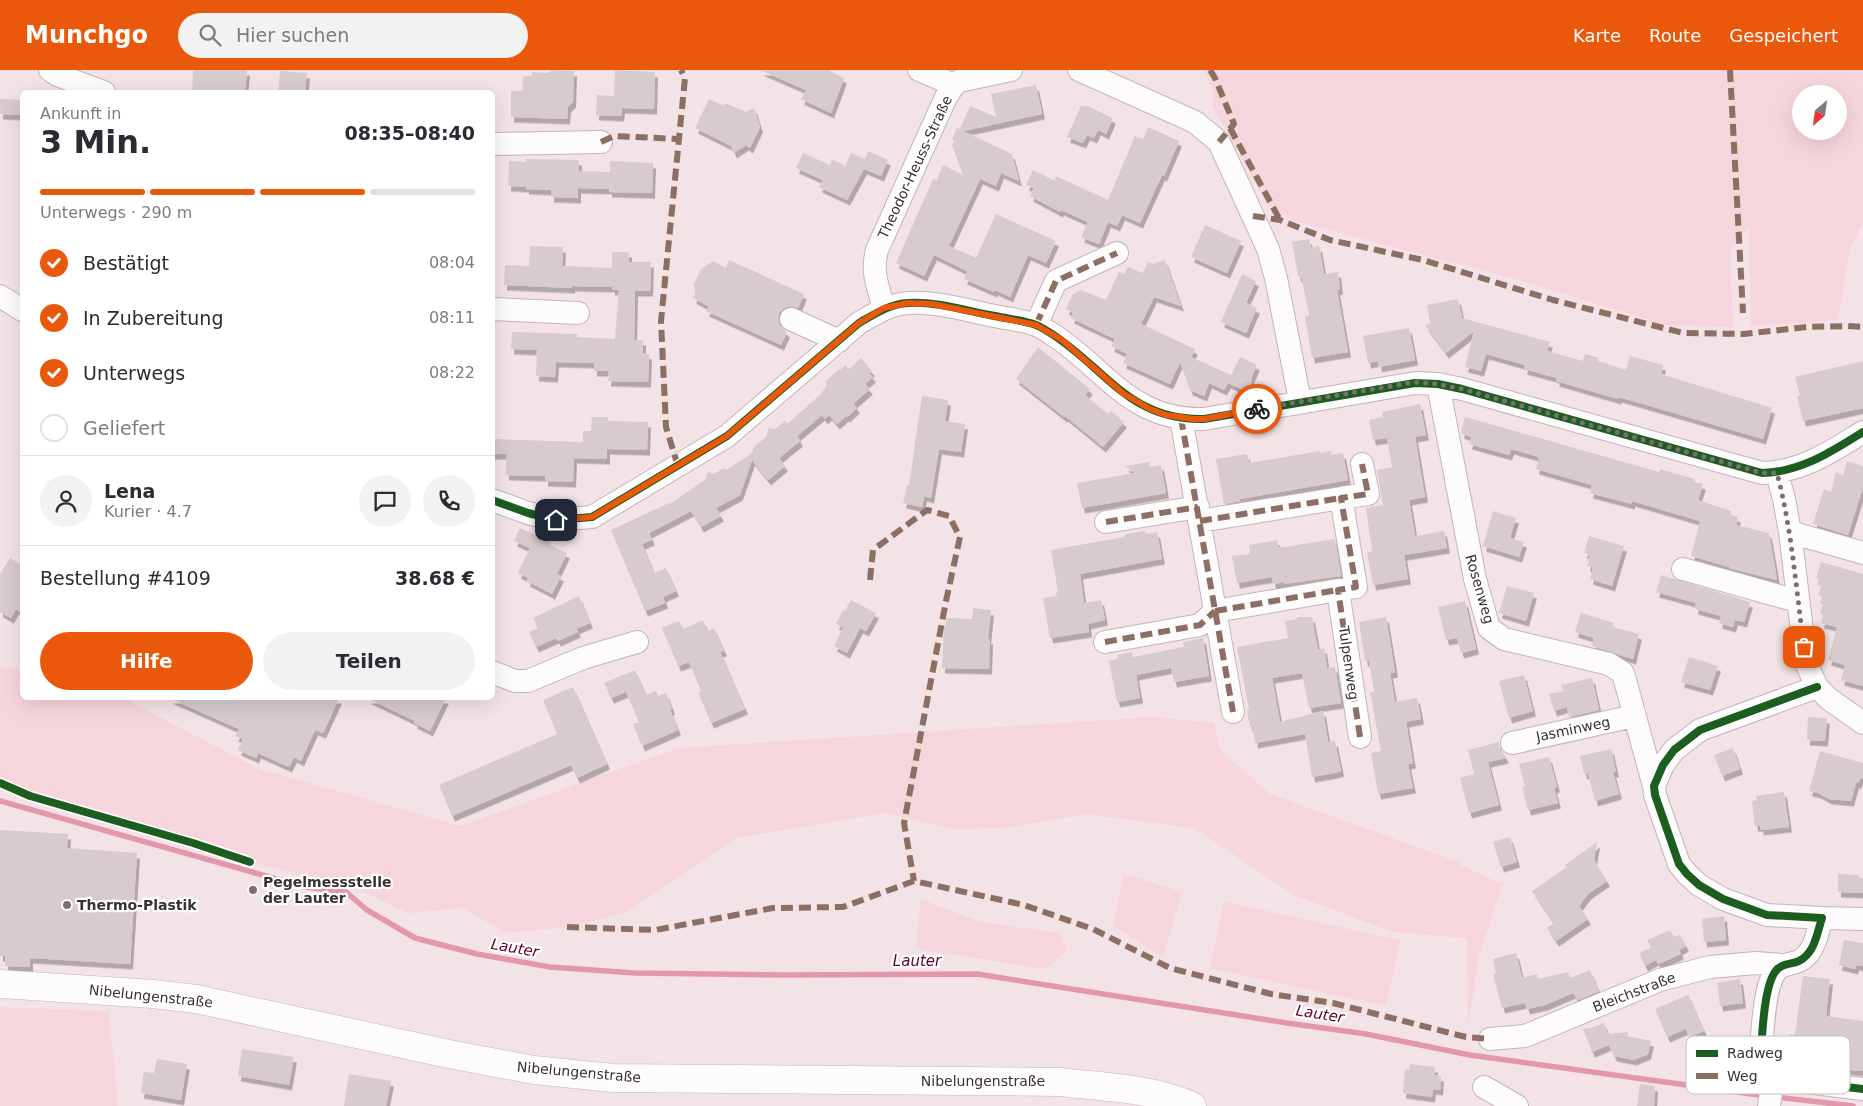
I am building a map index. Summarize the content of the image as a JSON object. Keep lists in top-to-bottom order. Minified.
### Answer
{"streets":{"main road":["Nibelungenstraße"],"street":["Theodor-Heuss-Straße","Rosenweg","Tulpenweg","Jasminweg","Bleichstraße"]},"crossings":[["Rosenweg","Jasminweg"]],"water":["Lauter"],"places":["Pegelmessstelle der Lauter","Thermo-Plastik"],"legend":["Radweg","Weg"],"north":"bottom left","page":{"header":"Munchgo","search":"Hier suchen","nav":["Karte","Route","Gespeichert"],"heading":["3 Min.","Ankunft in","08:35–08:40"],"panel":["Lena","Kurier · 4.7","Bestellung #4109","38.68 €"],"bar":"Unterwegs · 290 m","list":[["Bestätigt","08:04"],["In Zubereitung","08:11"],["Unterwegs","08:22"],"Geliefert"],"buttons":["Hilfe","Teilen"]}}
